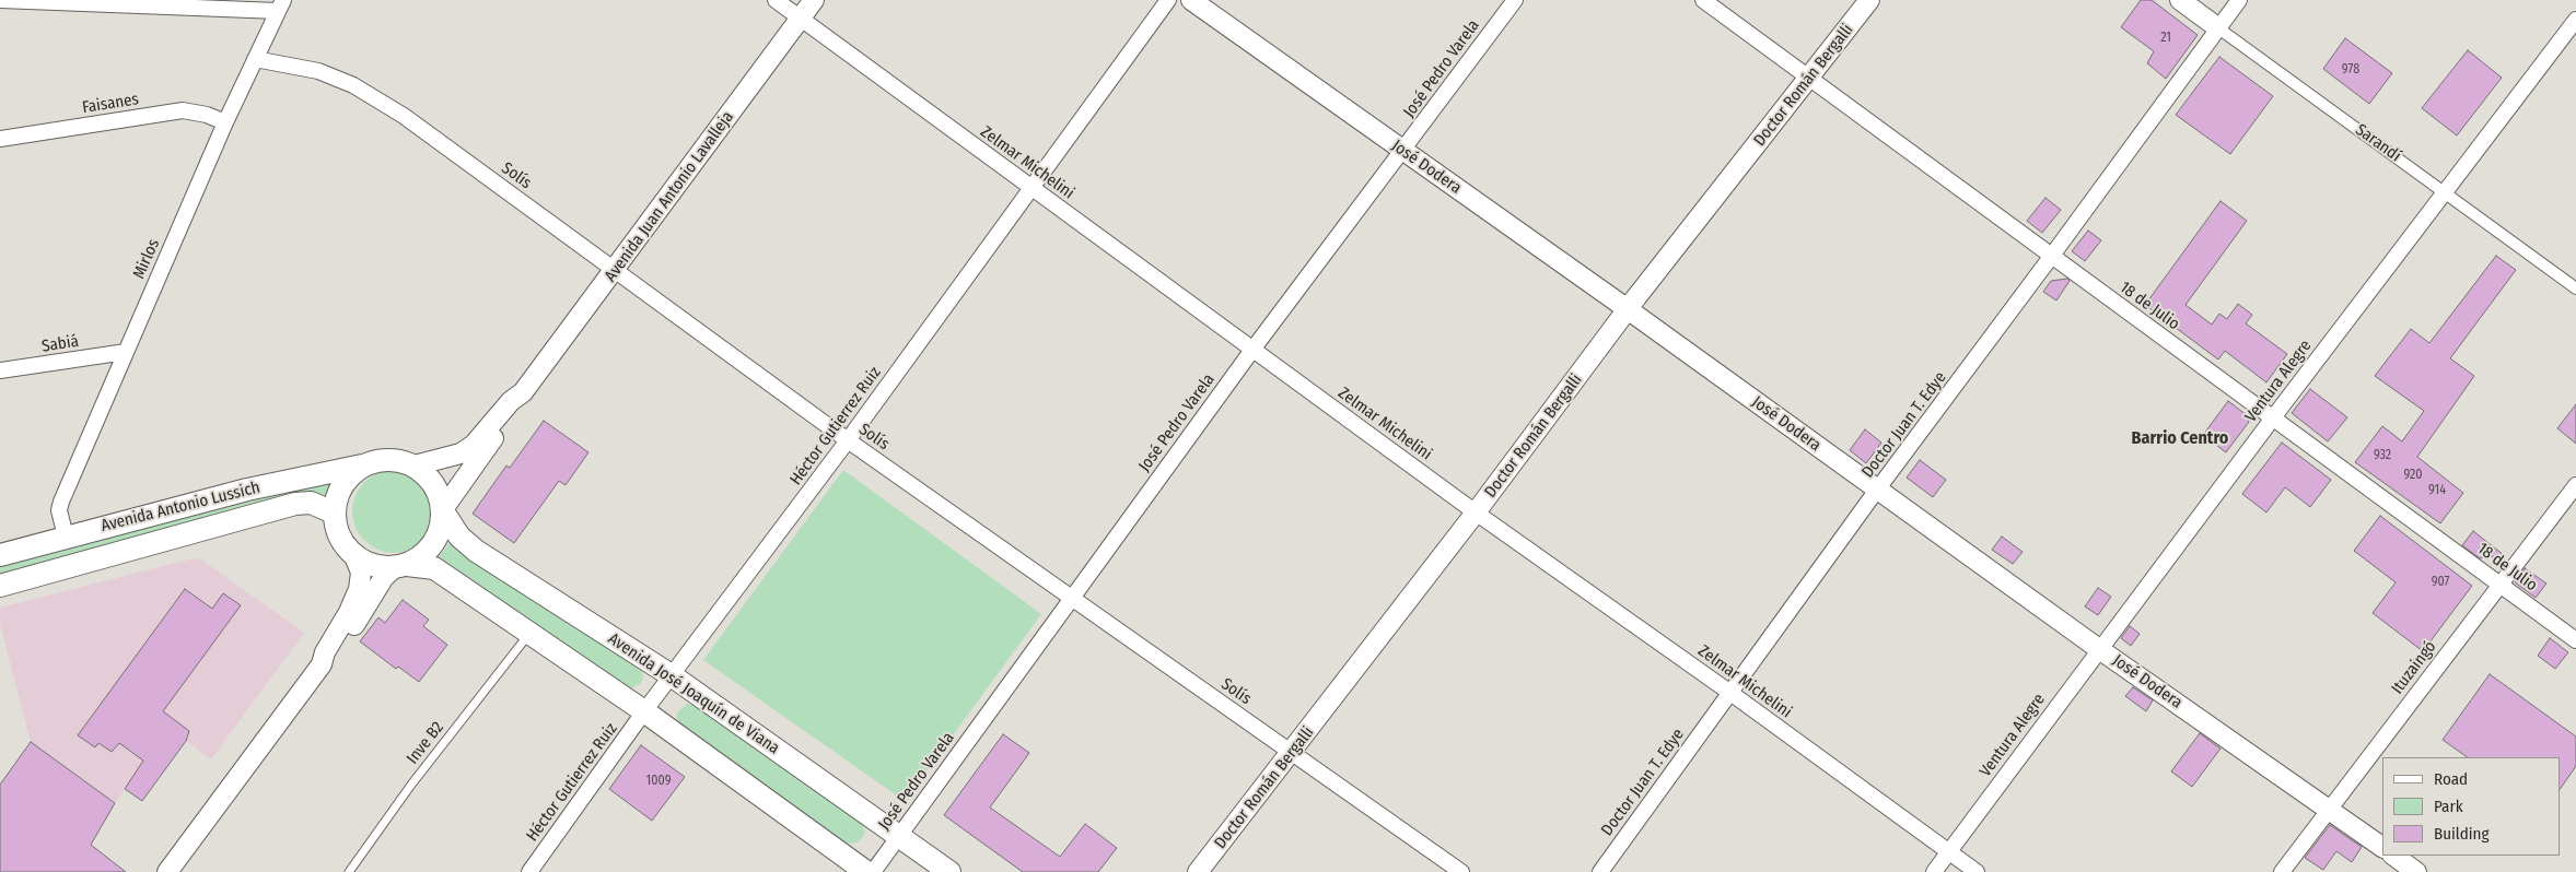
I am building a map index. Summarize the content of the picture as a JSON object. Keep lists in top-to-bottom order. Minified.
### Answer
{"streets":{"main road":["Avenida Antonio Lussich","Avenida José Joaquín de Viana"],"street":["José Pedro Varela","Doctor Román Bergalli","Faisanes","Sarandí","Zelmar Michelini","José Dodera","Solís","Avenida Juan Antonio Lavalleja","Mirlos","18 de Julio","Sabiá","Ventura Alegre","Doctor Juan T. Edye","Héctor Gutierrez Ruiz","Ituzaingó"],"lane":["Inve B2"]},"crossings":[["José Pedro Varela","Zelmar Michelini"],["José Pedro Varela","José Dodera"],["José Pedro Varela","Solís"],["José Pedro Varela","Avenida José Joaquín de Viana"],["Doctor Román Bergalli","Zelmar Michelini"],["Doctor Román Bergalli","José Dodera"],["Doctor Román Bergalli","Solís"],["Doctor Román Bergalli","18 de Julio"],["Faisanes","Mirlos"],["Sarandí","Ventura Alegre"],["Sarandí","Doctor Juan T. Edye"],["Zelmar Michelini","Avenida Juan Antonio Lavalleja"],["Zelmar Michelini","Ventura Alegre"],["Zelmar Michelini","Doctor Juan T. Edye"],["Zelmar Michelini","Héctor Gutierrez Ruiz"],["José Dodera","Ventura Alegre"],["José Dodera","Doctor Juan T. Edye"],["José Dodera","Ituzaingó"],["Solís","Avenida Juan Antonio Lavalleja"],["Solís","Mirlos"],["Solís","Héctor Gutierrez Ruiz"],["Avenida Juan Antonio Lavalleja","Avenida Antonio Lussich"],["Avenida Juan Antonio Lavalleja","Avenida José Joaquín de Viana"],["Mirlos","Sabiá"],["Mirlos","Avenida Antonio Lussich"],["18 de Julio","Ventura Alegre"],["18 de Julio","Doctor Juan T. Edye"],["18 de Julio","Ituzaingó"],["Héctor Gutierrez Ruiz","Avenida José Joaquín de Viana"],["Avenida Antonio Lussich","Avenida José Joaquín de Viana"]],"districts":["Barrio Centro"],"house_numbers":["21","978","932","920","914","907","1009"],"legend":["Road","Park","Building"]}
